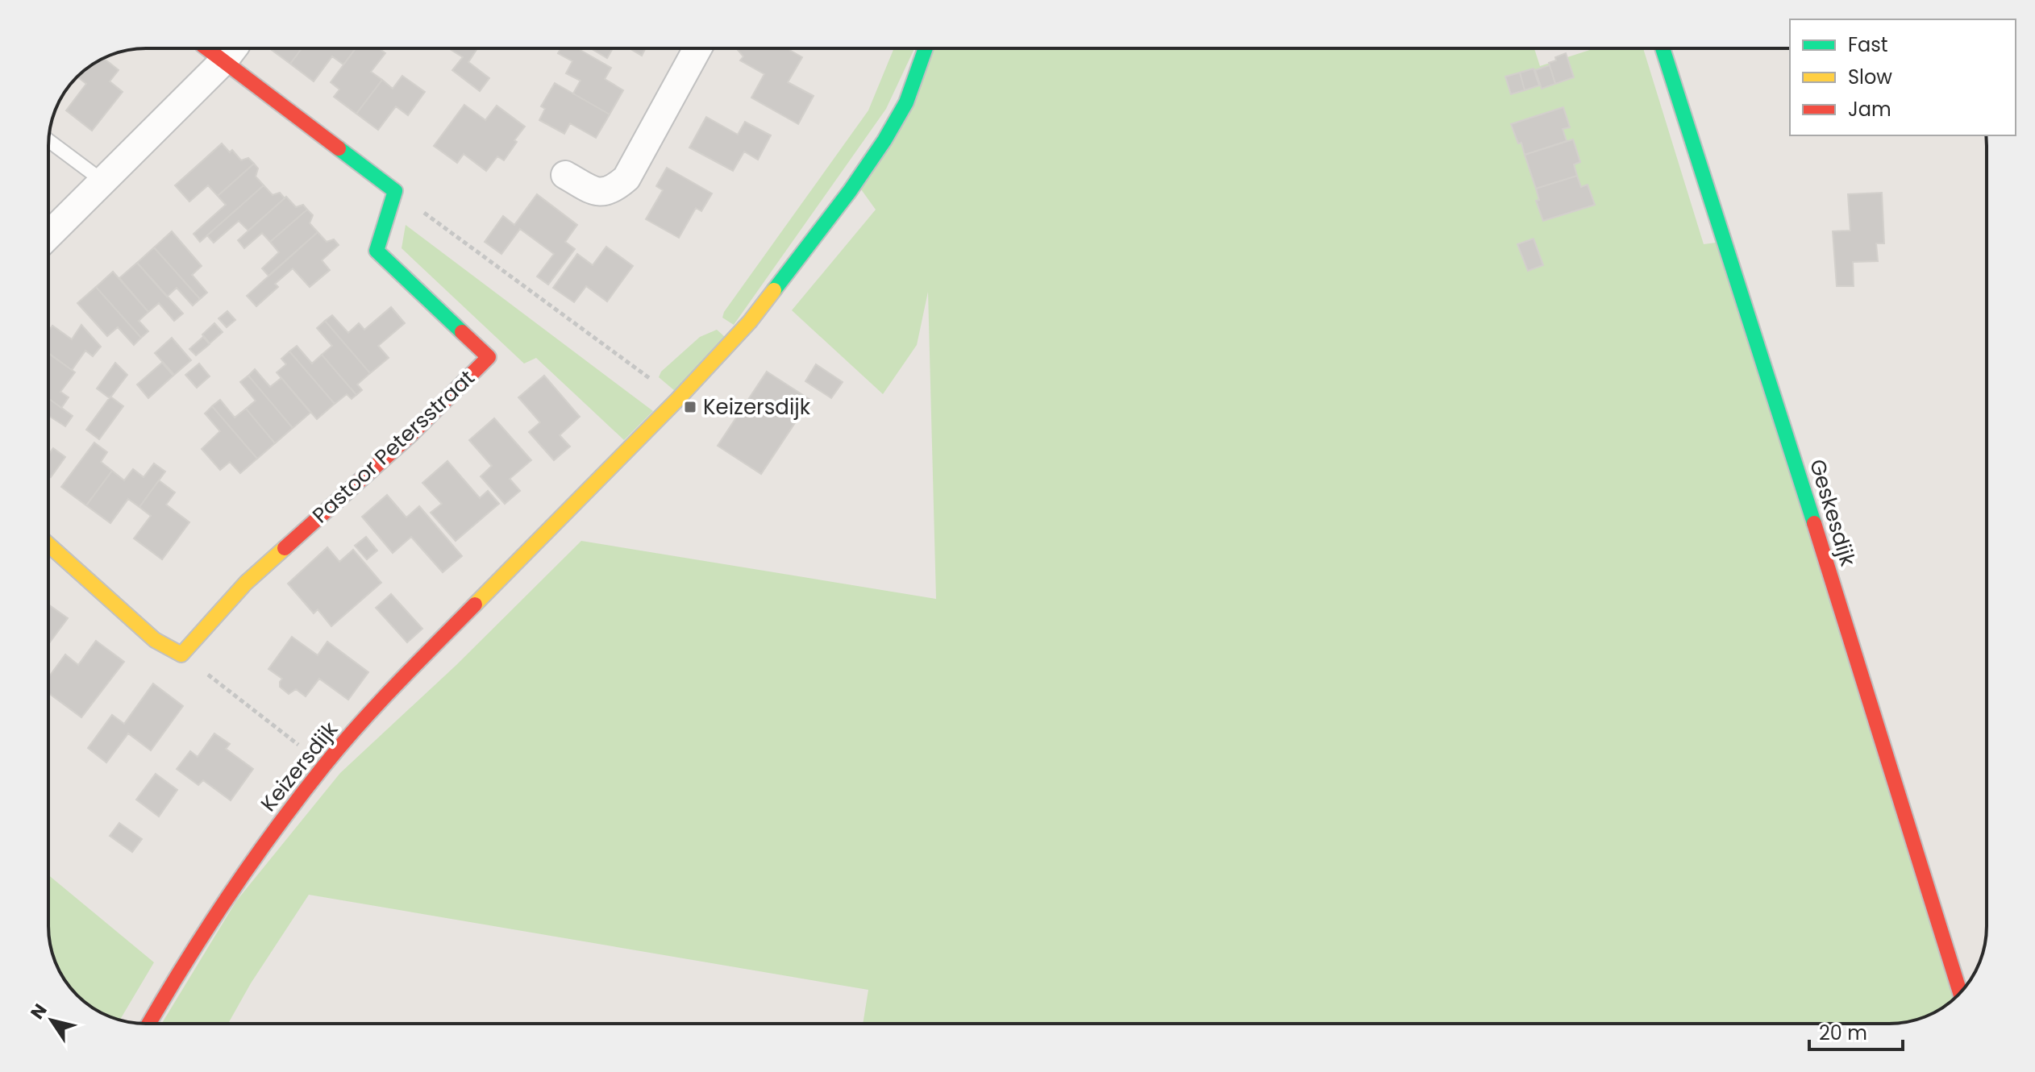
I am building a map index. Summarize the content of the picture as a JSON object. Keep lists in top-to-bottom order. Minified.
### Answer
{"streets":{"street":["Pastoor Petersstraat","Geskesdijk","Keizersdijk"]},"places":{"transit":["Keizersdijk"]},"legend":["Fast","Slow","Jam"],"scale_bar":"20 m","north":"top left"}
